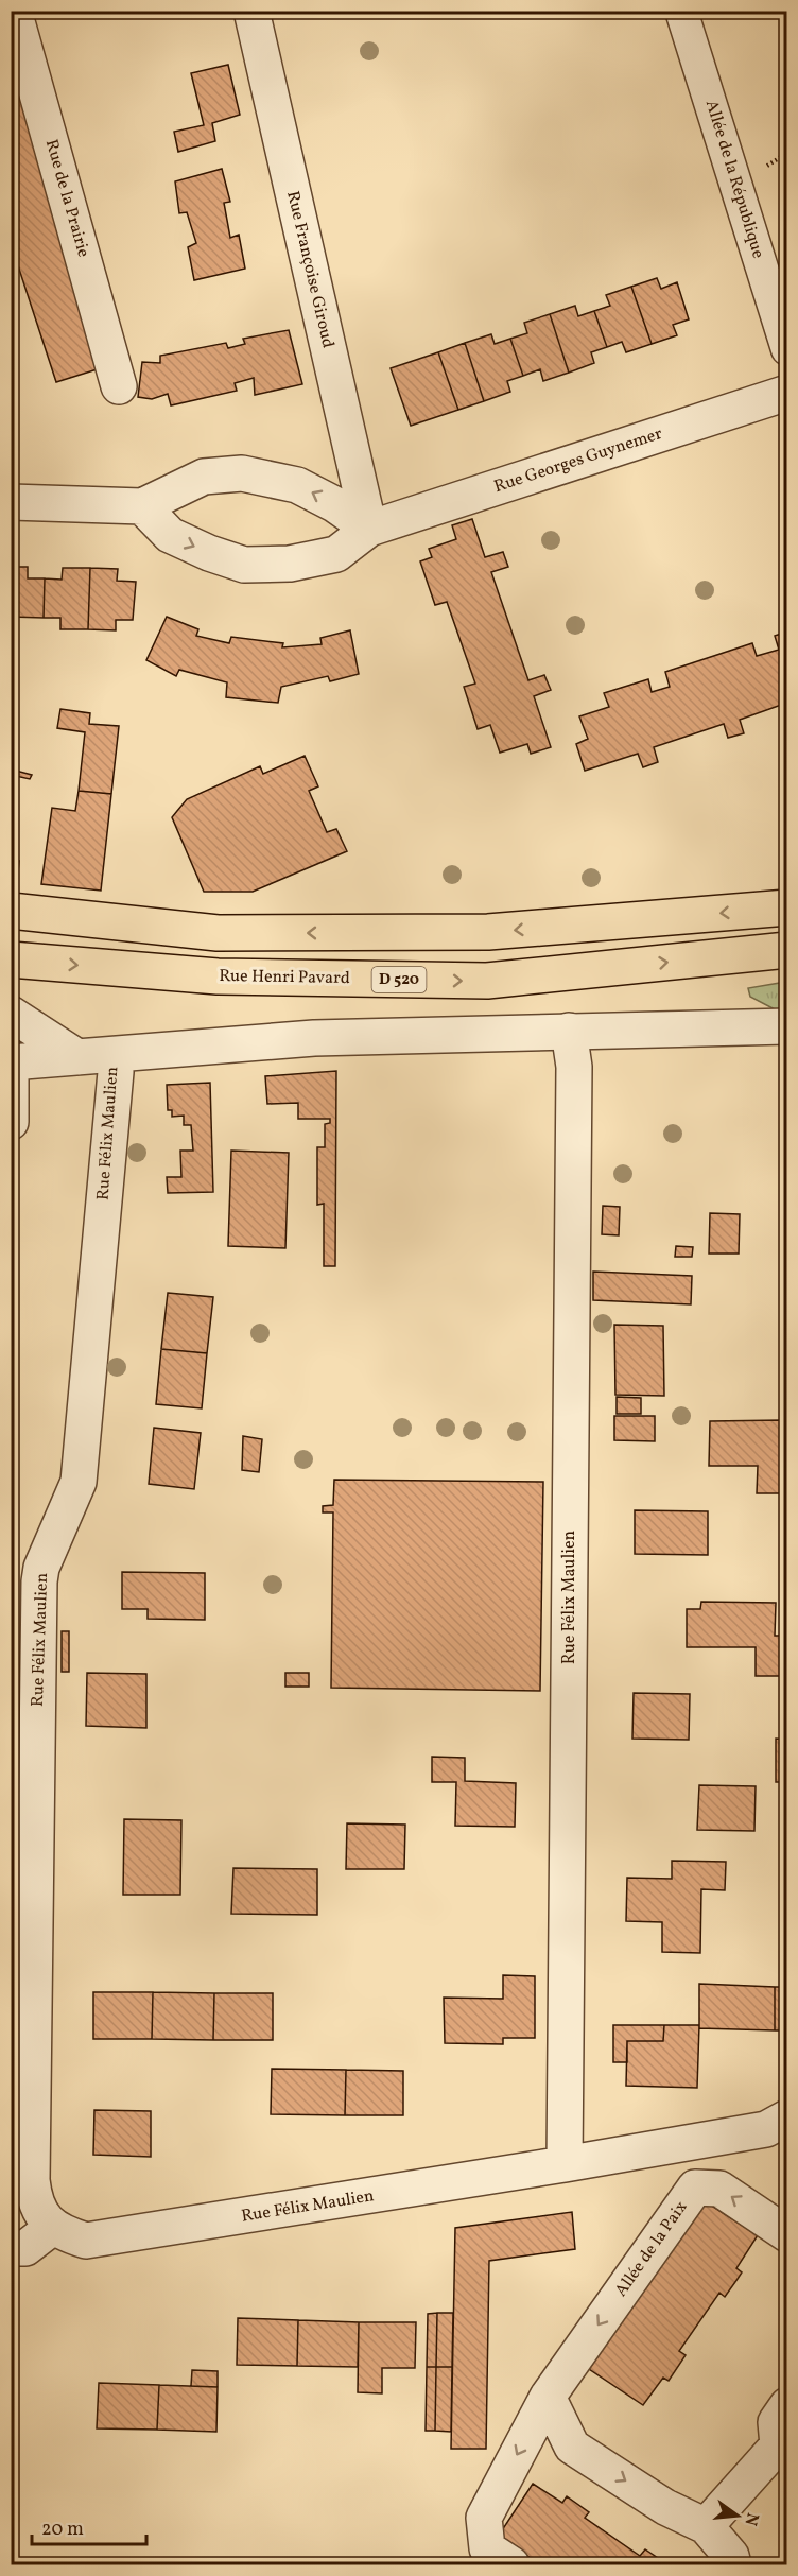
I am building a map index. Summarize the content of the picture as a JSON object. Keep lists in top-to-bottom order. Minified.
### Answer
{"streets":{"main road":["Rue Henri Pavard","D 520"],"street":["Allée de la République","Rue de la Prairie","Rue Françoise Giroud","Rue Georges Guynemer","Rue Félix Maulien","Allée de la Paix"]},"crossings":[["Rue Françoise Giroud","Rue Georges Guynemer"]],"scale_bar":"20 m","north":"right"}
